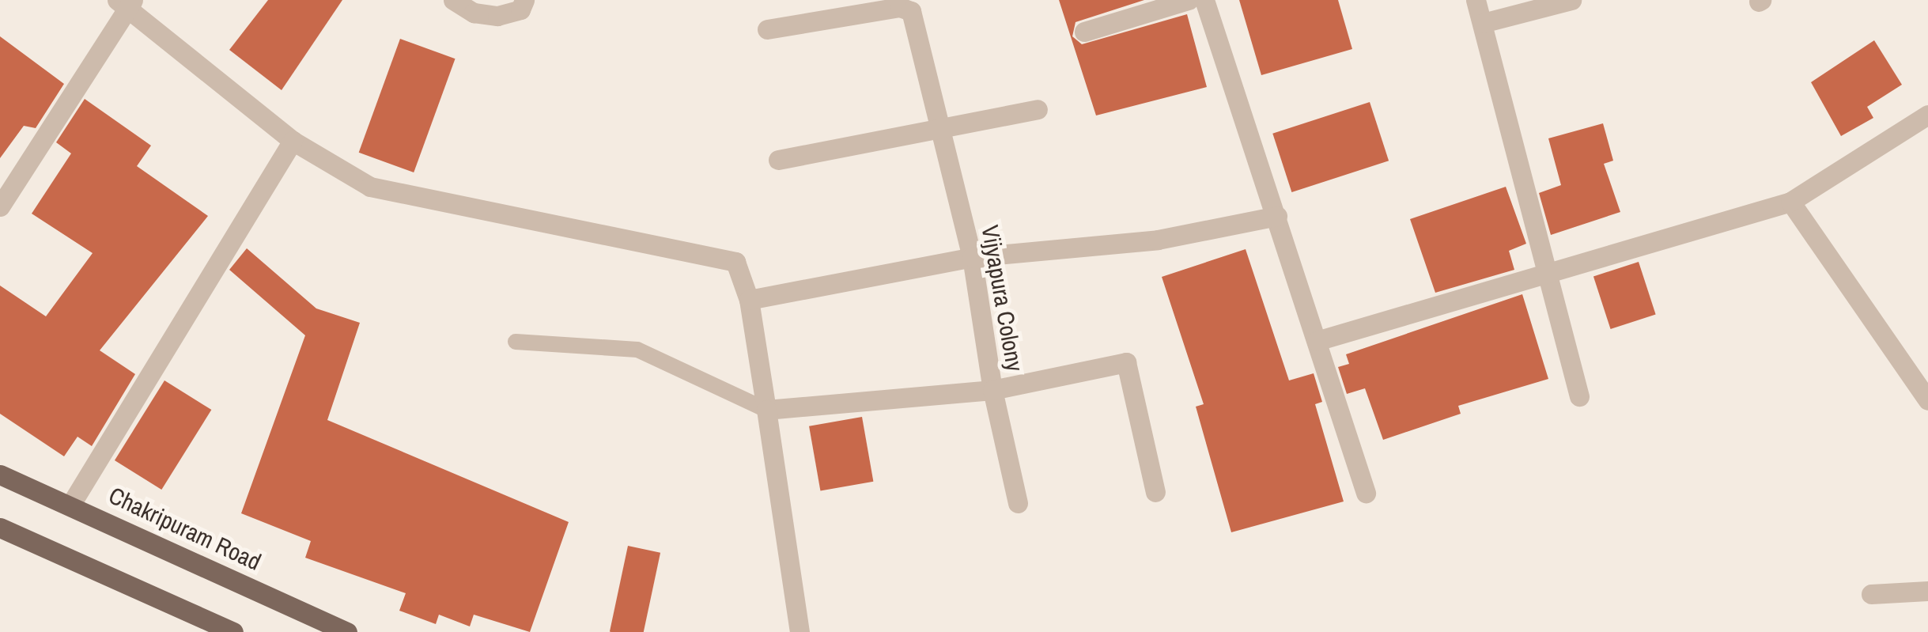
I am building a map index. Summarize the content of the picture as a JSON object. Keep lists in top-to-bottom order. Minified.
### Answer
{"streets":{"main road":["Chakripuram Road"],"street":["Vijyapura Colony"]}}
